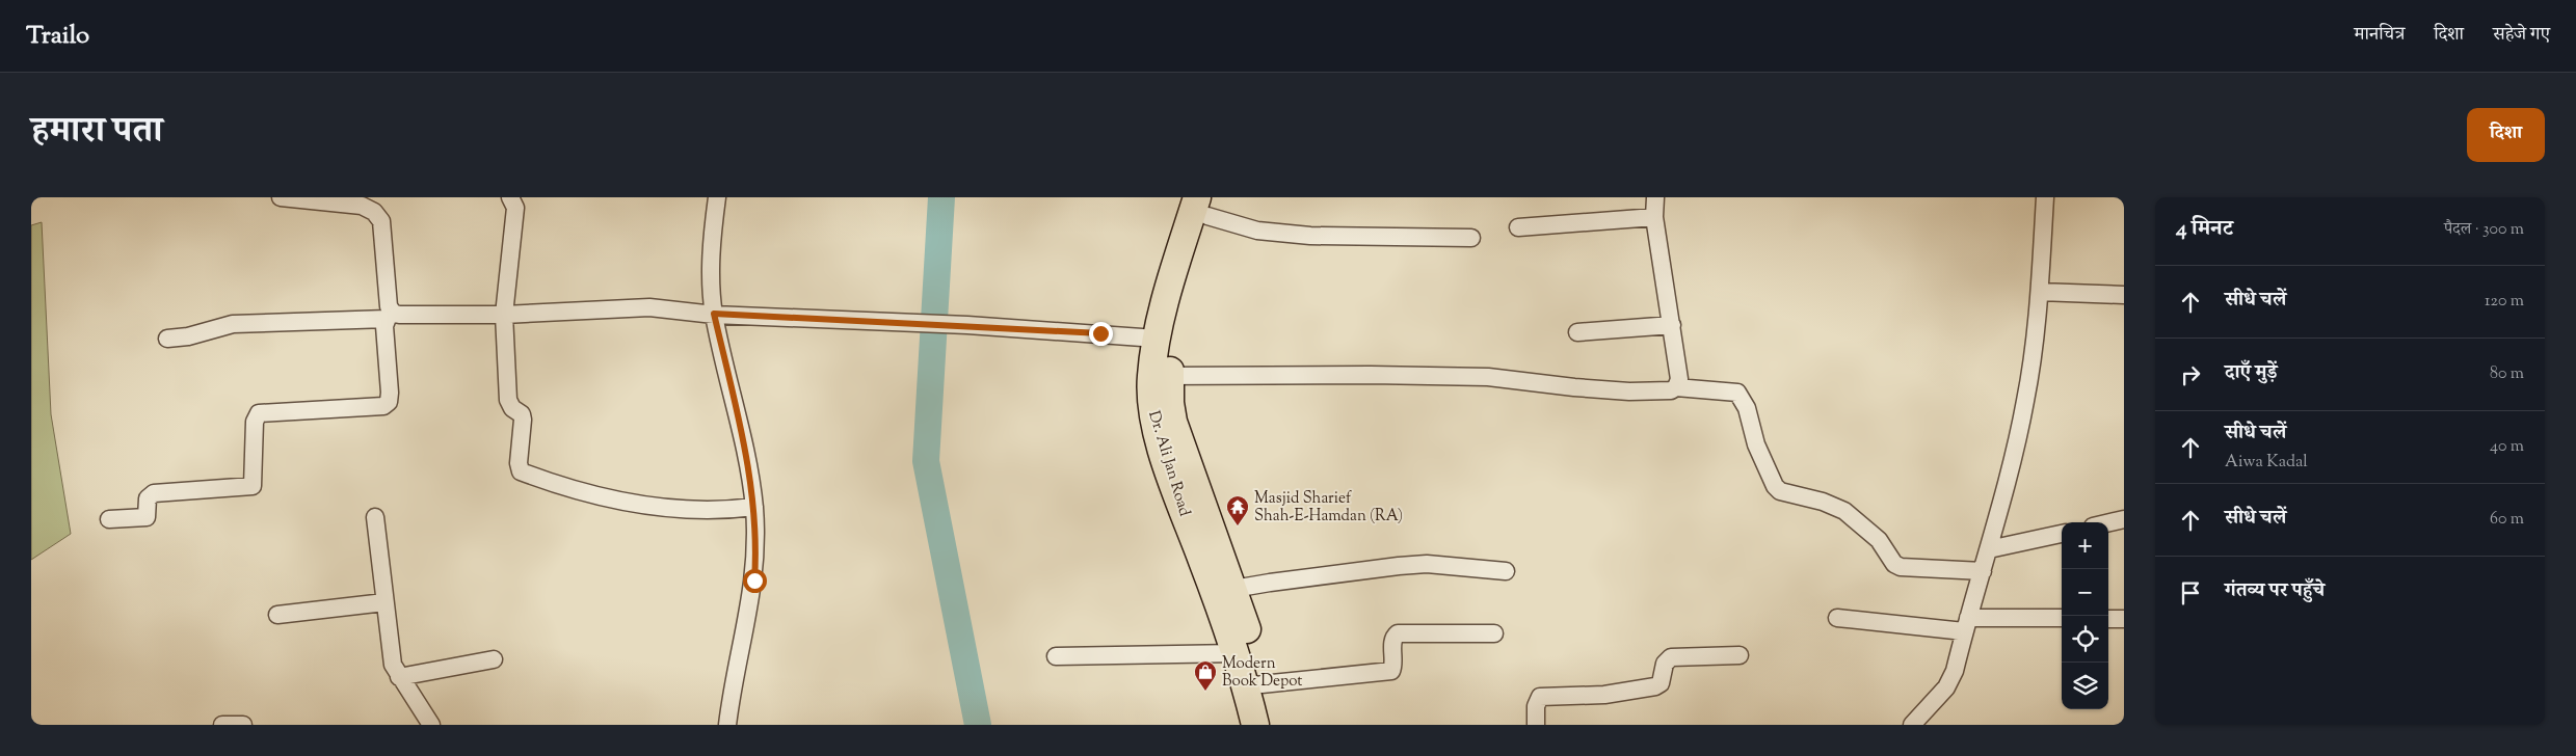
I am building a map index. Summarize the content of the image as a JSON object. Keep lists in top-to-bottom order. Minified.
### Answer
{"streets":{"main road":["Dr. Ali Jan Road"]},"places":{"temple":["Masjid Sharief Shah-E-Hamdan (RA)"],"shop":["Modern Book Depot"]},"page":{"header":"Trailo","nav":["मानचित्र","दिशा","सहेजे गए"],"title":"हमारा पता","buttons":"दिशा","heading":["4 मिनट","पैदल · 300 m"],"list":[["सीधे चलें","120 m"],["दाएँ मुड़ें","80 m"],["सीधे चलें","Aiwa Kadal","40 m"],["सीधे चलें","60 m"],"गंतव्य पर पहुँचे"],"map_buttons":["+","−"]}}
